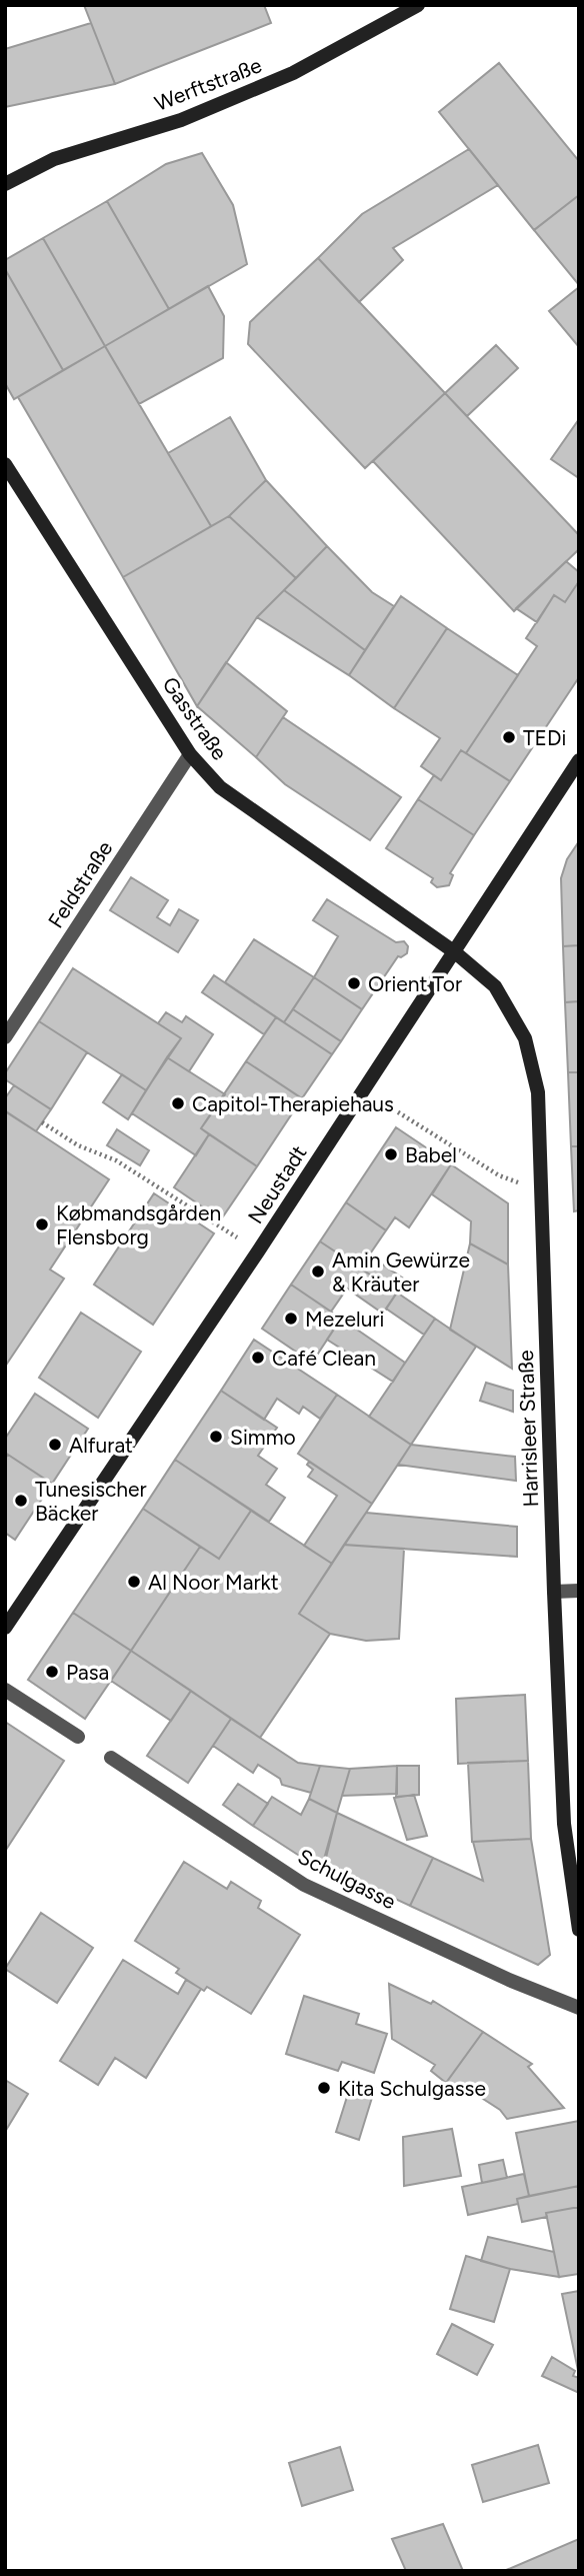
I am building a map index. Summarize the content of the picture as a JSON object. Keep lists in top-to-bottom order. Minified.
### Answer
{"streets":{"main road":["Werftstraße","Gasstraße","Neustadt","Harrisleer Straße"],"street":["Feldstraße","Schulgasse"]},"crossings":[["Gasstraße","Feldstraße"],["Gasstraße","Neustadt"],["Gasstraße","Harrisleer Straße"],["Neustadt","Harrisleer Straße"]],"places":["TEDi","Orient Tor","Capitol-Therapiehaus","Babel","Købmandsgården Flensborg","Amin Gewürze & Kräuter","Mezeluri","Café Clean","Simmo","Alfurat","Tunesischer Bäcker","Al Noor Markt","Pasa","Kita Schulgasse"]}
